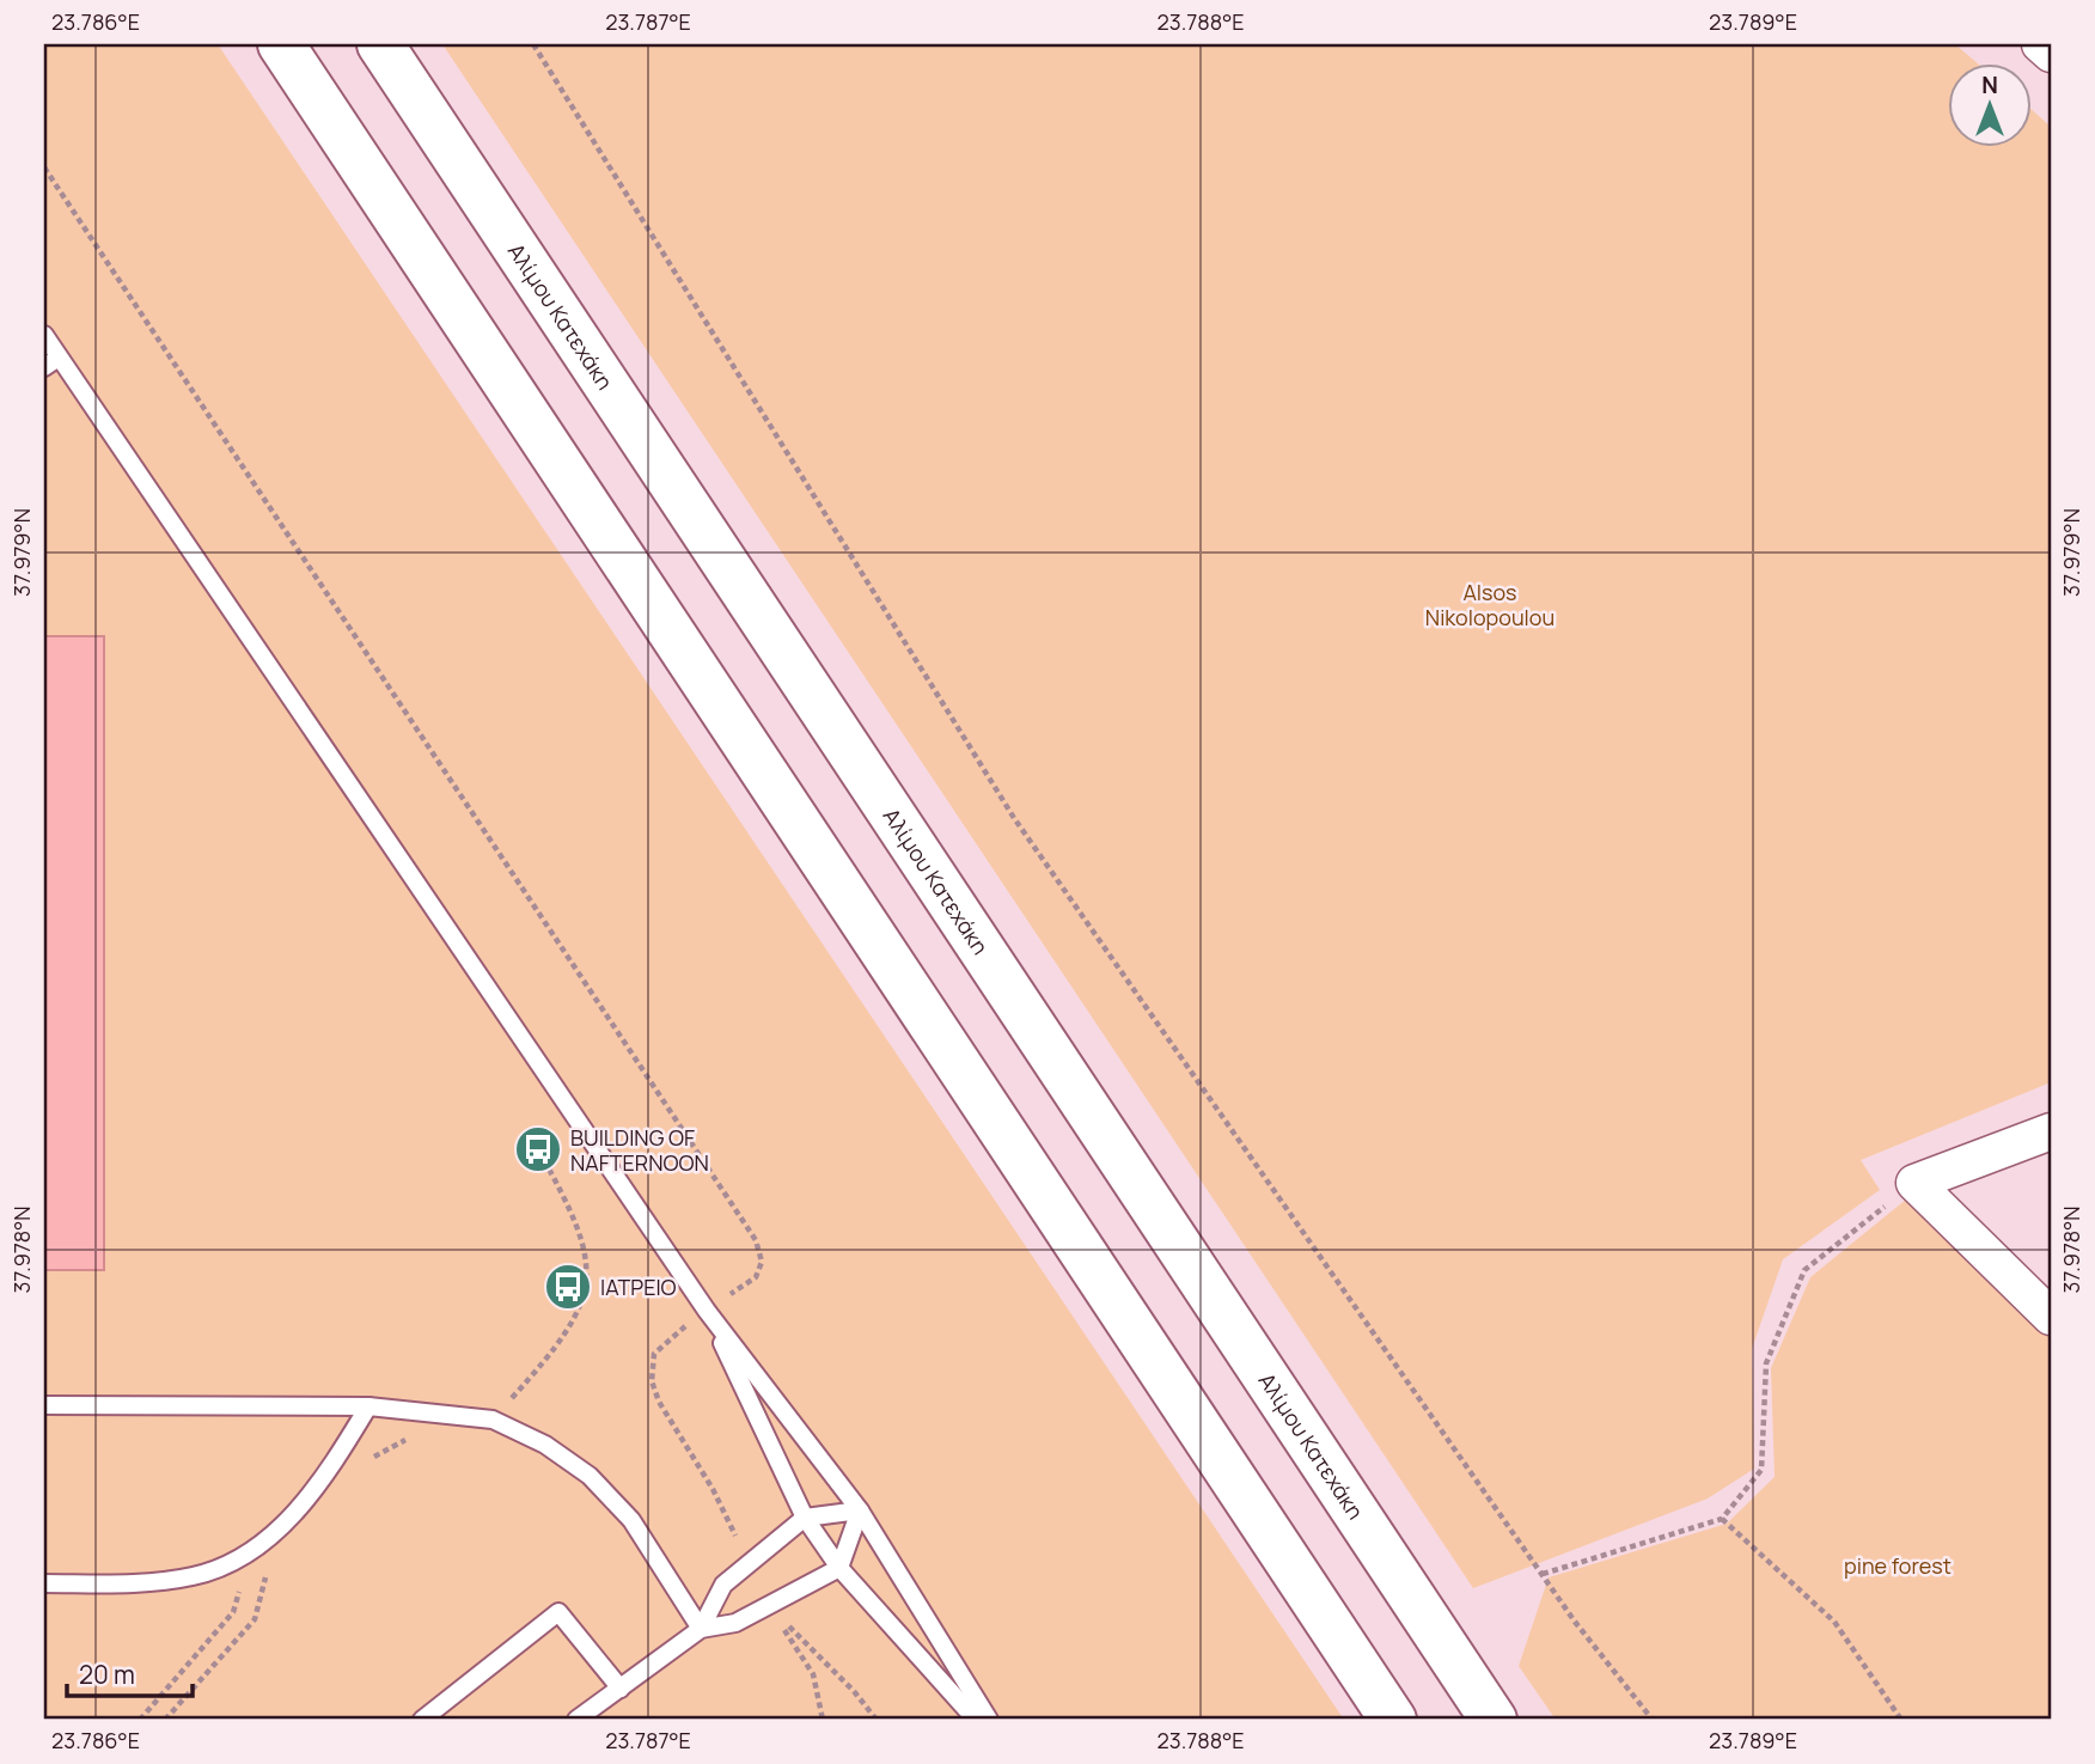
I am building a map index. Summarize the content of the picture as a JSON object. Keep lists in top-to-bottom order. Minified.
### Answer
{"streets":{"main road":["Αλίμου Κατεχάκη"]},"parks":["Alsos Nikolopoulou","pine forest"],"places":{"bus stop":["BUILDING OF NAFTERNOON","ΙΑΤΡΕΙΟ"]},"scale_bar":"20 m","north":"top","coordinates":["23.786°E","23.787°E","23.788°E","23.789°E","37.979°N","37.978°N"]}
